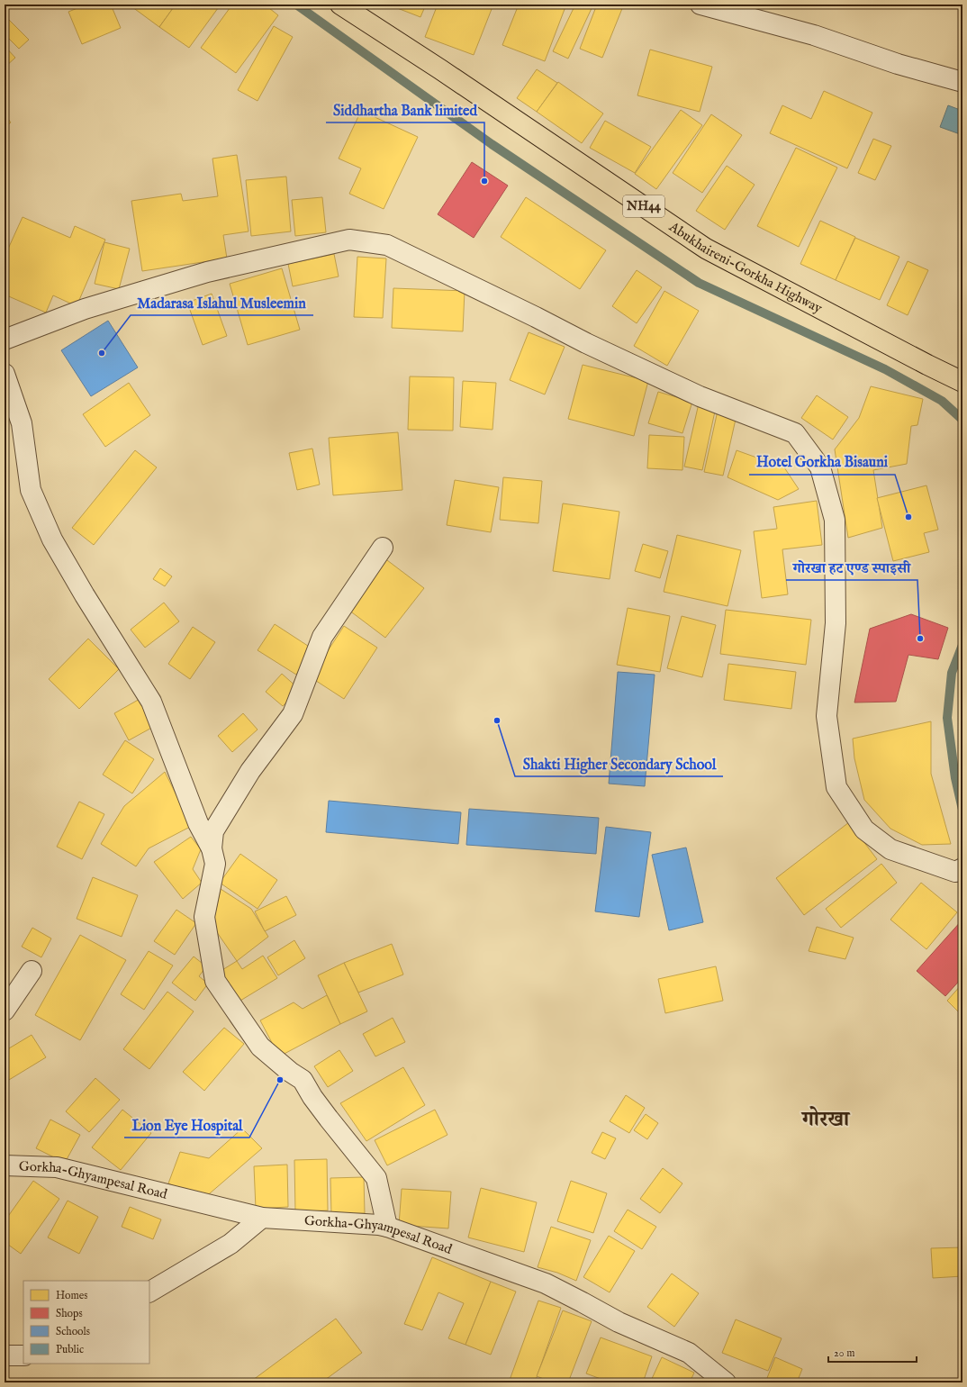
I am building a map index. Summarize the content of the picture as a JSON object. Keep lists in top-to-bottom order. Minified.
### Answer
{"streets":{"main road":["NH44","Abukhaireni-Gorkha Highway"],"street":["Gorkha-Ghyampesal Road"]},"districts":["गोरखा"],"places":["Siddhartha Bank limited","Madarasa Islahul Musleemin","Hotel Gorkha Bisauni","गोरखा हट एण्ड स्पाइसी","Shakti Higher Secondary School","Lion Eye Hospital"],"legend":["Homes","Shops","Schools","Public"],"scale_bar":"20 m"}
